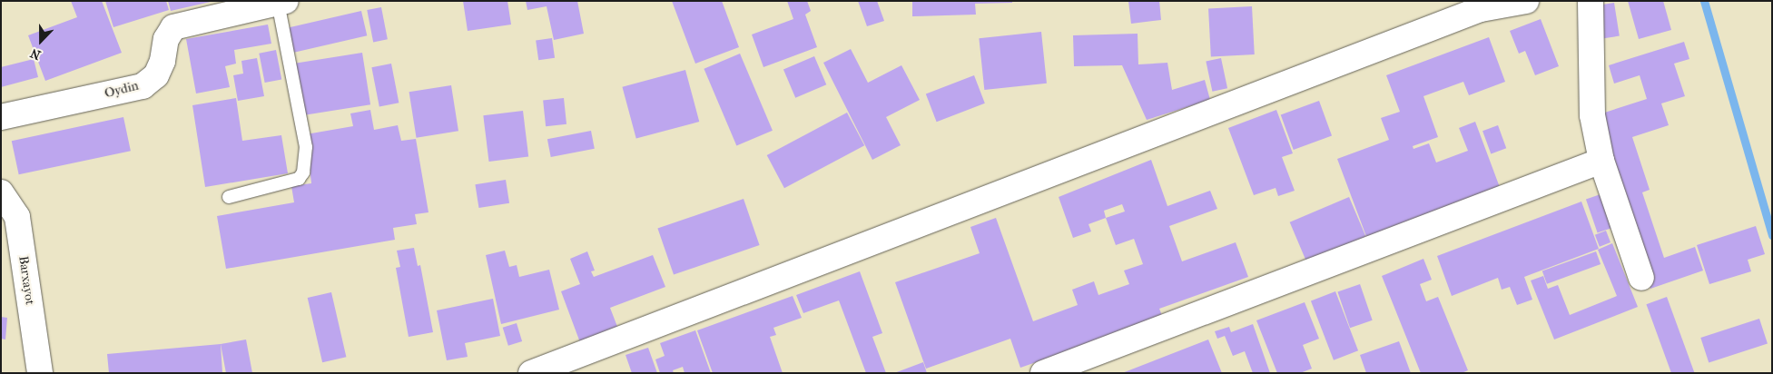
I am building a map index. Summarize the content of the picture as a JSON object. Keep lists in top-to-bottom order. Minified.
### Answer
{"streets":{"street":["Oydin","Barxayot"]},"north":"bottom"}
